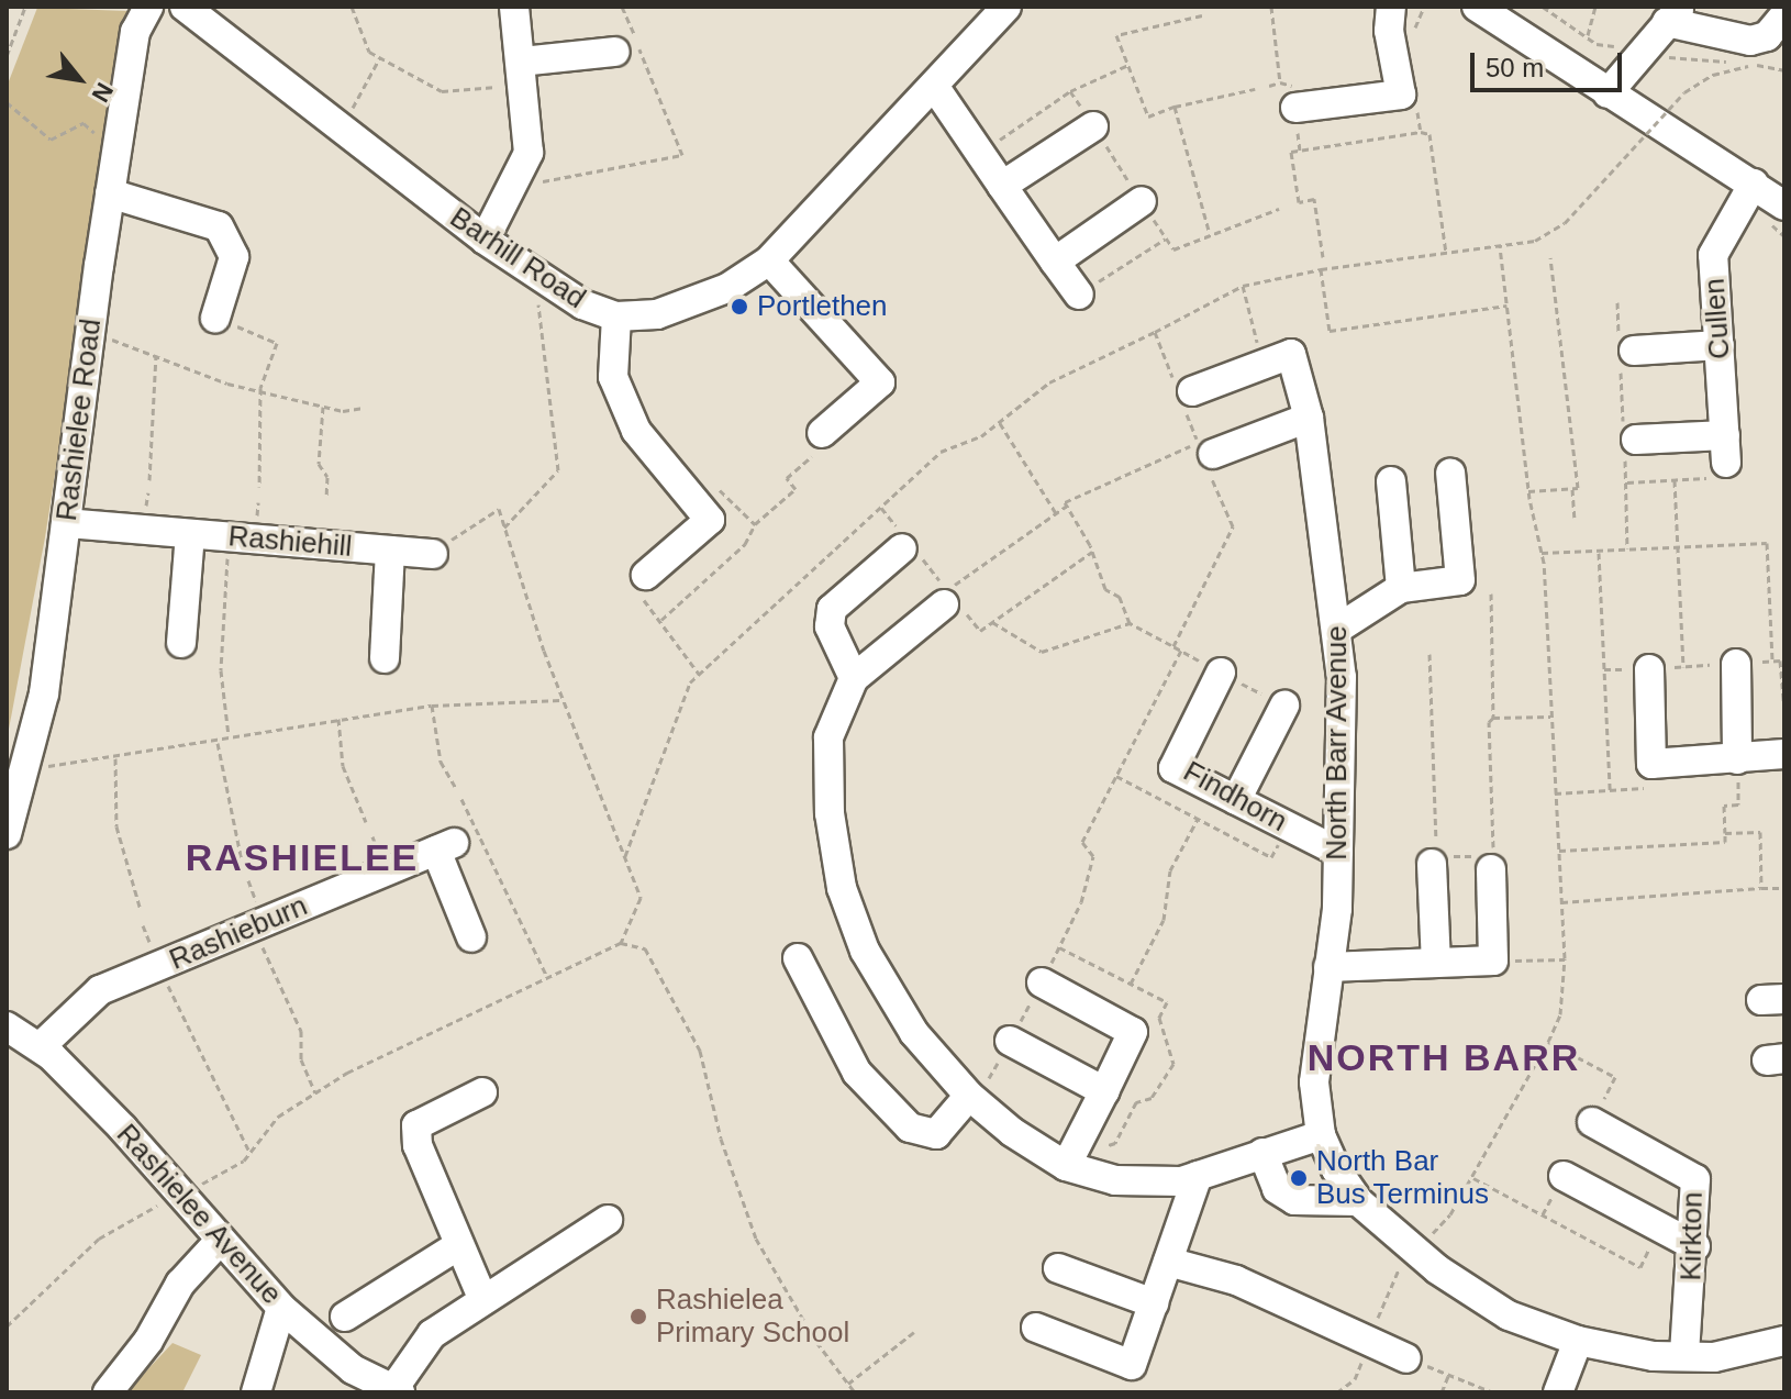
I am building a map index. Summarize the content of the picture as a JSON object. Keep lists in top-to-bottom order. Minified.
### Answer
{"streets":{"street":["Barhill Road","Cullen","Rashielee Road","Rashiehill","North Barr Avenue","Findhorn","Rashieburn","Rashielee Avenue","Kirkton"]},"crossings":[["Rashielee Road","Rashiehill"],["North Barr Avenue","Findhorn"],["North Barr Avenue","Kirkton"],["Rashieburn","Rashielee Avenue"]],"districts":["RASHIELEE","NORTH BARR"],"places":["Portlethen","North Bar Bus Terminus","Rashielea Primary School"],"scale_bar":"50 m","north":"bottom right"}
